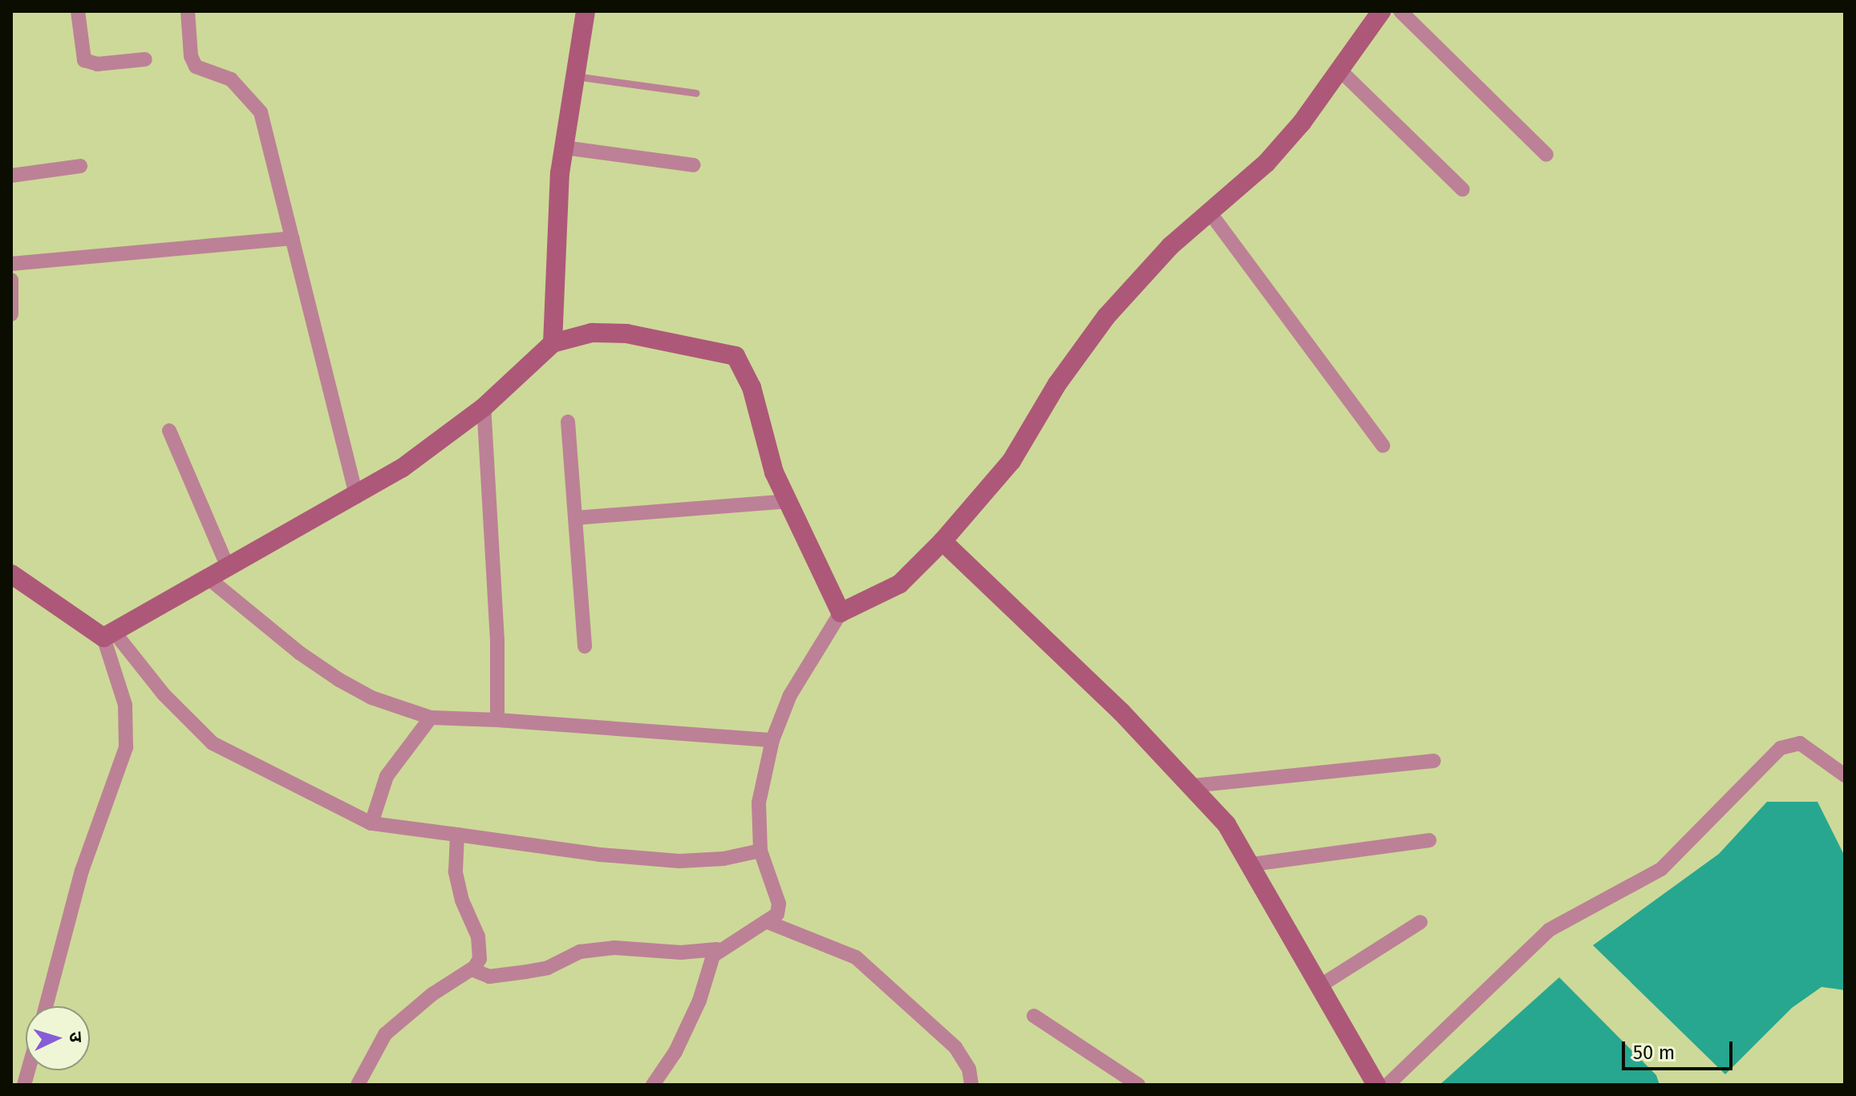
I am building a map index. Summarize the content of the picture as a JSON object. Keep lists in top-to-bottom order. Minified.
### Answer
{"scale_bar":"50 m","north":"right"}
